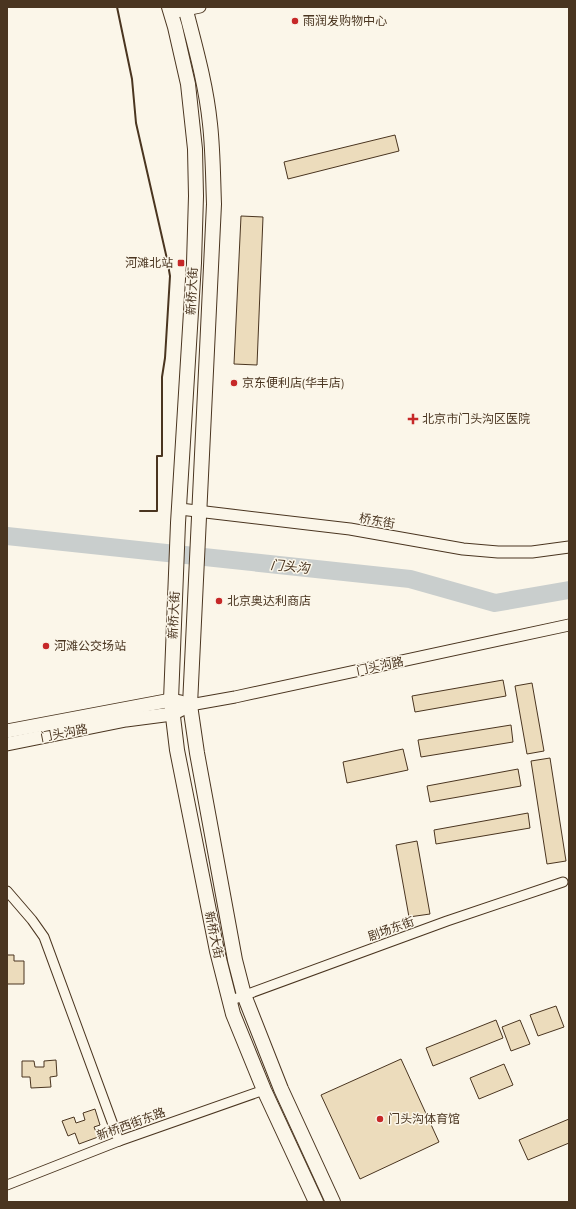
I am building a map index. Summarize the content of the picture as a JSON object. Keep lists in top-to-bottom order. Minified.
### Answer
{"streets":{"main road":["新桥大街","门头沟路"],"street":["桥东街","剧场东街","新桥西街东路"]},"crossings":[["新桥大街","桥东街"],["新桥大街","门头沟路"],["新桥大街","剧场东街"],["新桥大街","新桥西街东路"]],"water":["门头沟"],"places":{"other":["雨润发购物中心","京东便利店(华丰店)","北京奥达利商店","河滩公交场站","门头沟体育馆"],"transit":["河滩北站"],"health":["北京市门头沟区医院"]}}
